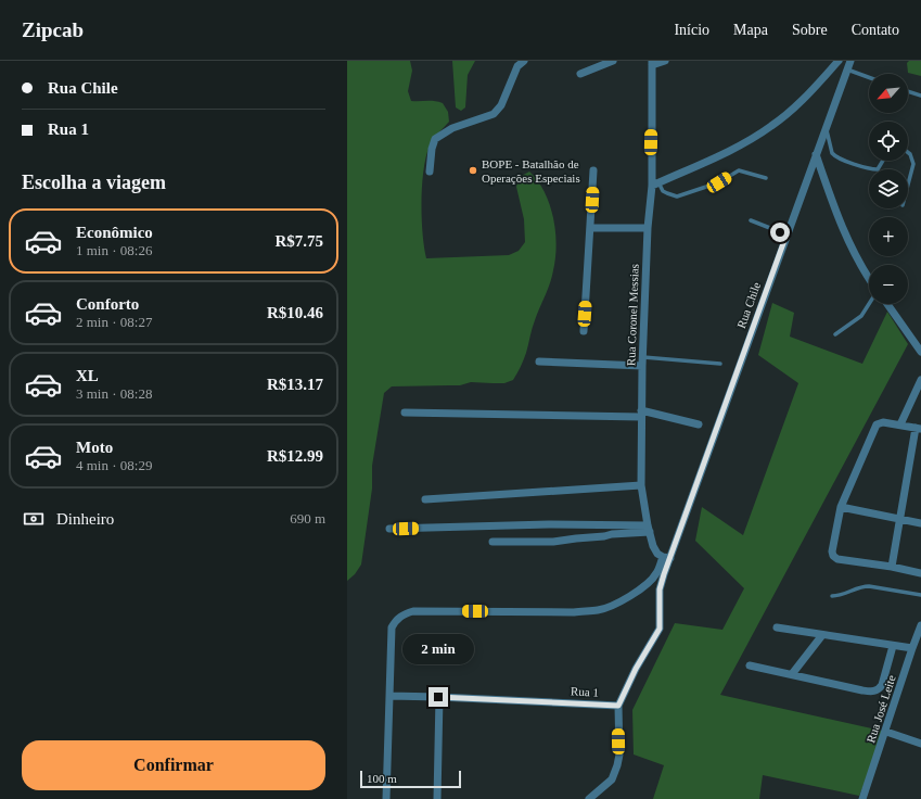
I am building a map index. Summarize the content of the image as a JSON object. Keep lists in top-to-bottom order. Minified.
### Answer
{"streets":{"street":["Rua Chile","Rua Coronel Messias","Rua 1","Rua José Leite"]},"crossings":[["Rua Chile","Rua Coronel Messias"]],"places":["BOPE - Batalhão de Operações Especiais"],"scale_bar":"100 m","north":"bottom left","page":{"header":"Zipcab","nav":["Início","Mapa","Sobre","Contato"],"banner":["Rua Chile","Rua 1"],"map_buttons":["+","−"],"heading":"Escolha a viagem","list":[{"name":"Econômico","note":"1 min · 08:26","value":"R$7.75"},{"name":"Conforto","note":"2 min · 08:27","value":"R$10.46"},{"name":"XL","note":"3 min · 08:28","value":"R$13.17"},{"name":"Moto","note":"4 min · 08:29","value":"R$12.99"}],"pay":["Dinheiro","690 m"],"bubble":"2 min","buttons":"Confirmar","scale":"100 m"}}
